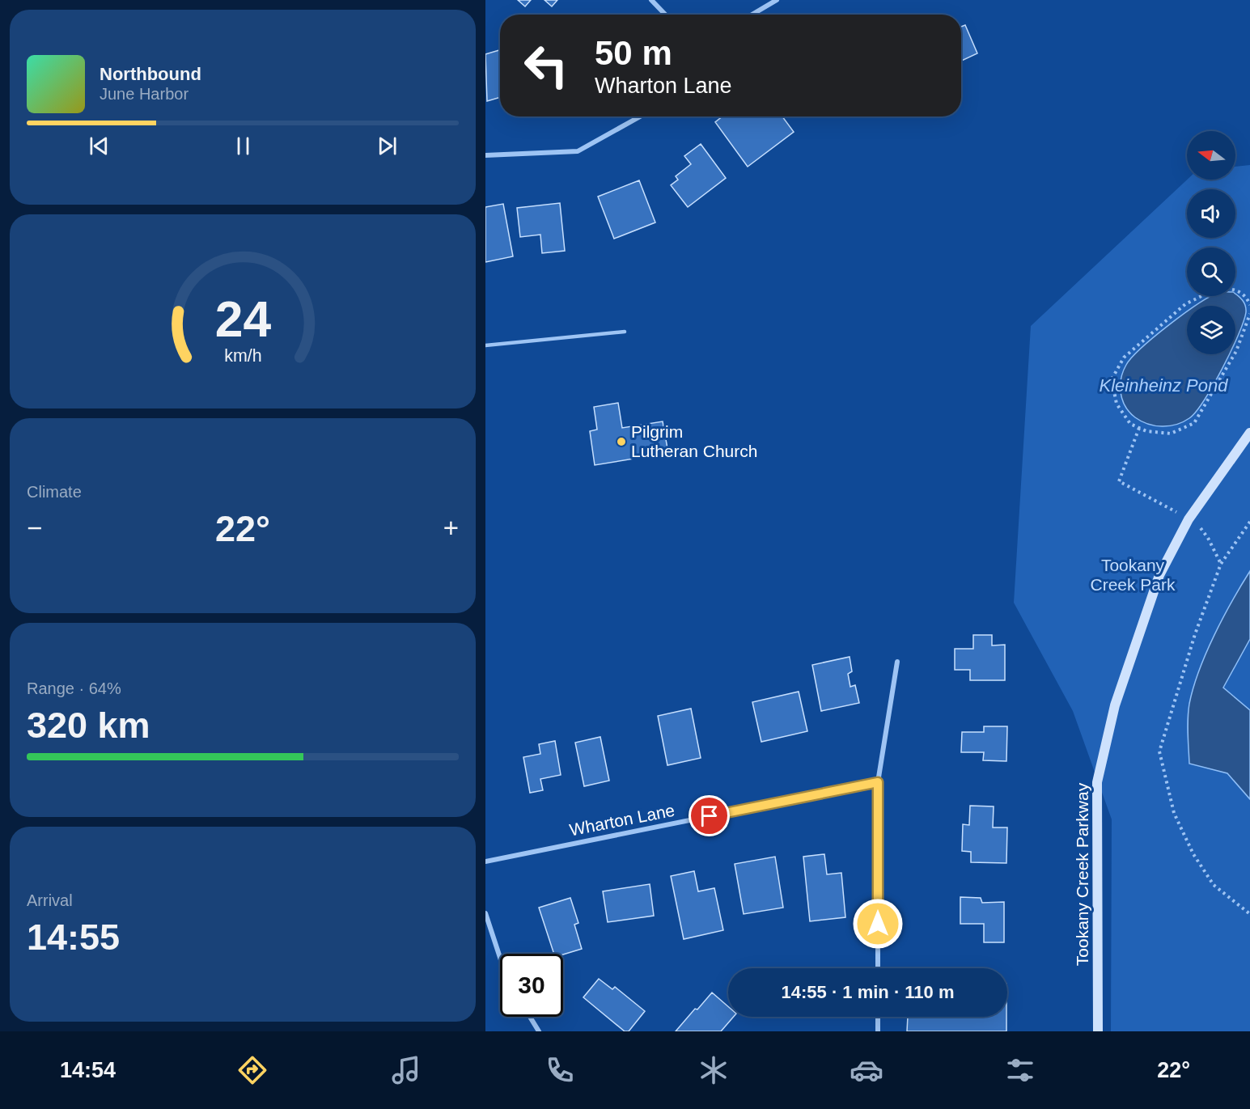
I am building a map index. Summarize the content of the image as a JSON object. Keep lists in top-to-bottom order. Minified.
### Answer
{"streets":{"street":["Wharton Lane","Tookany Creek Parkway"]},"water":["Kleinheinz Pond"],"parks":["Tookany Creek Park"],"places":["Pilgrim Lutheran Church"],"north":"left","page":{"turn":["50 m","Wharton Lane"],"song":["Northbound","June Harbor"],"tile":["Climate",["Range · 64%","320 km"],["Arrival","14:55"]],"heat":["−","22°","+"],"limit":"30","trip":"14:55 · 1 min · 110 m","tabs":["14:54","22°"],"gauge":["24","km/h"]}}
